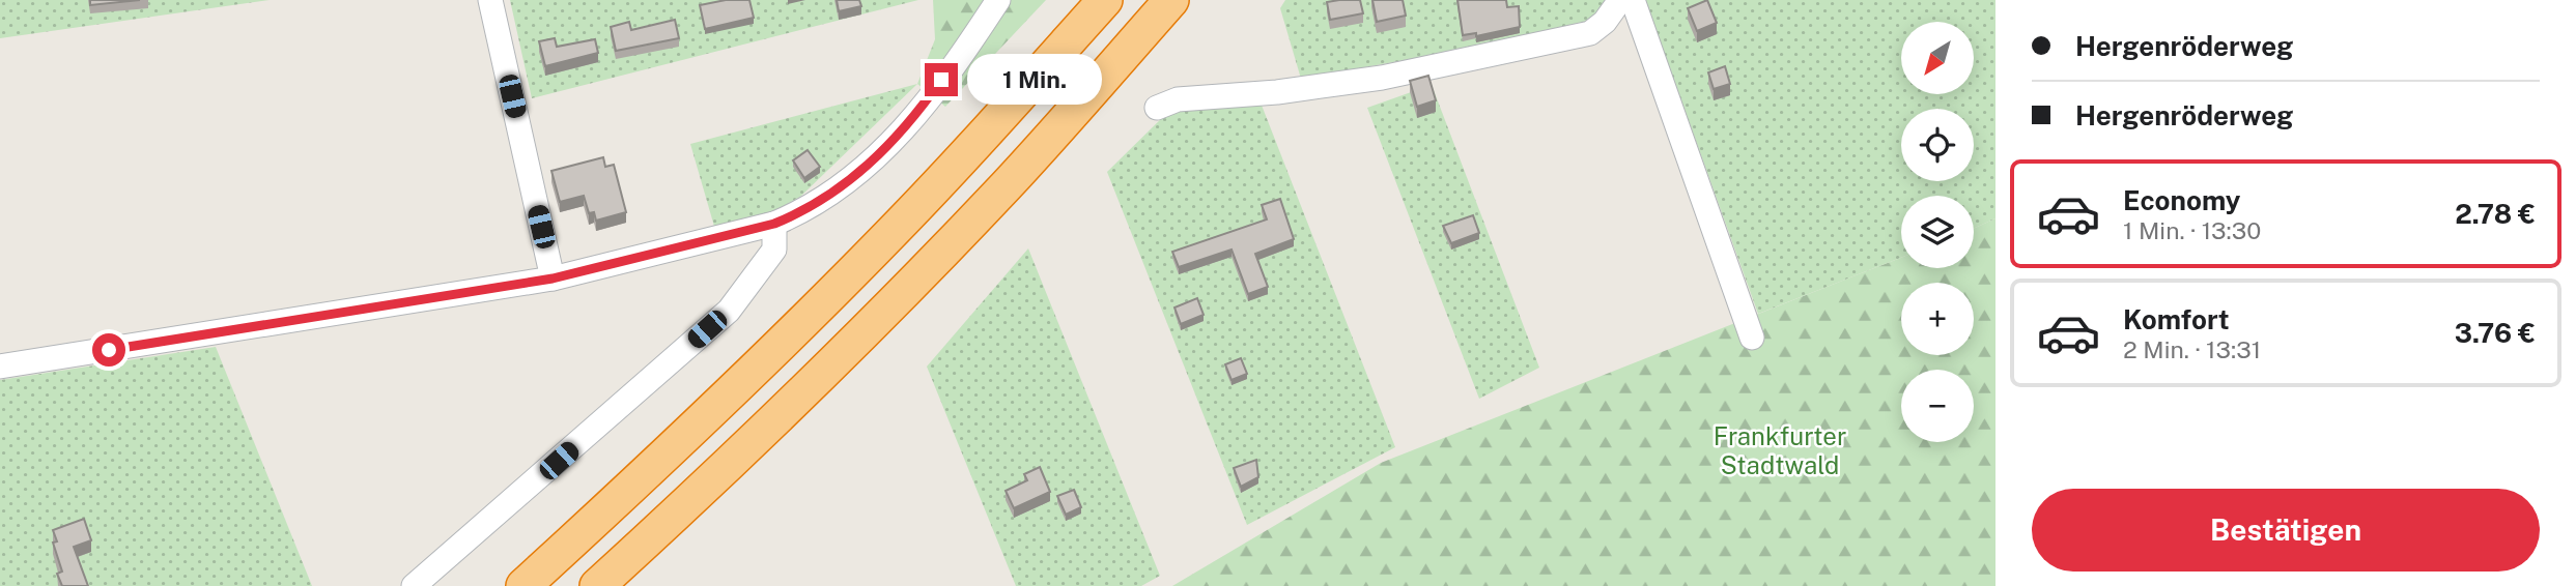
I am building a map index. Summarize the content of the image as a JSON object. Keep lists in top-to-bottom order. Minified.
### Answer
{"parks":["Frankfurter Stadtwald"],"north":"bottom left","page":{"banner":["Hergenröderweg","Hergenröderweg"],"map_buttons":["+","−"],"bubble":"1 Min.","list":[{"name":"Economy","note":"1 Min. · 13:30","value":"2.78 €"},{"name":"Komfort","note":"2 Min. · 13:31","value":"3.76 €"}],"buttons":"Bestätigen"}}
